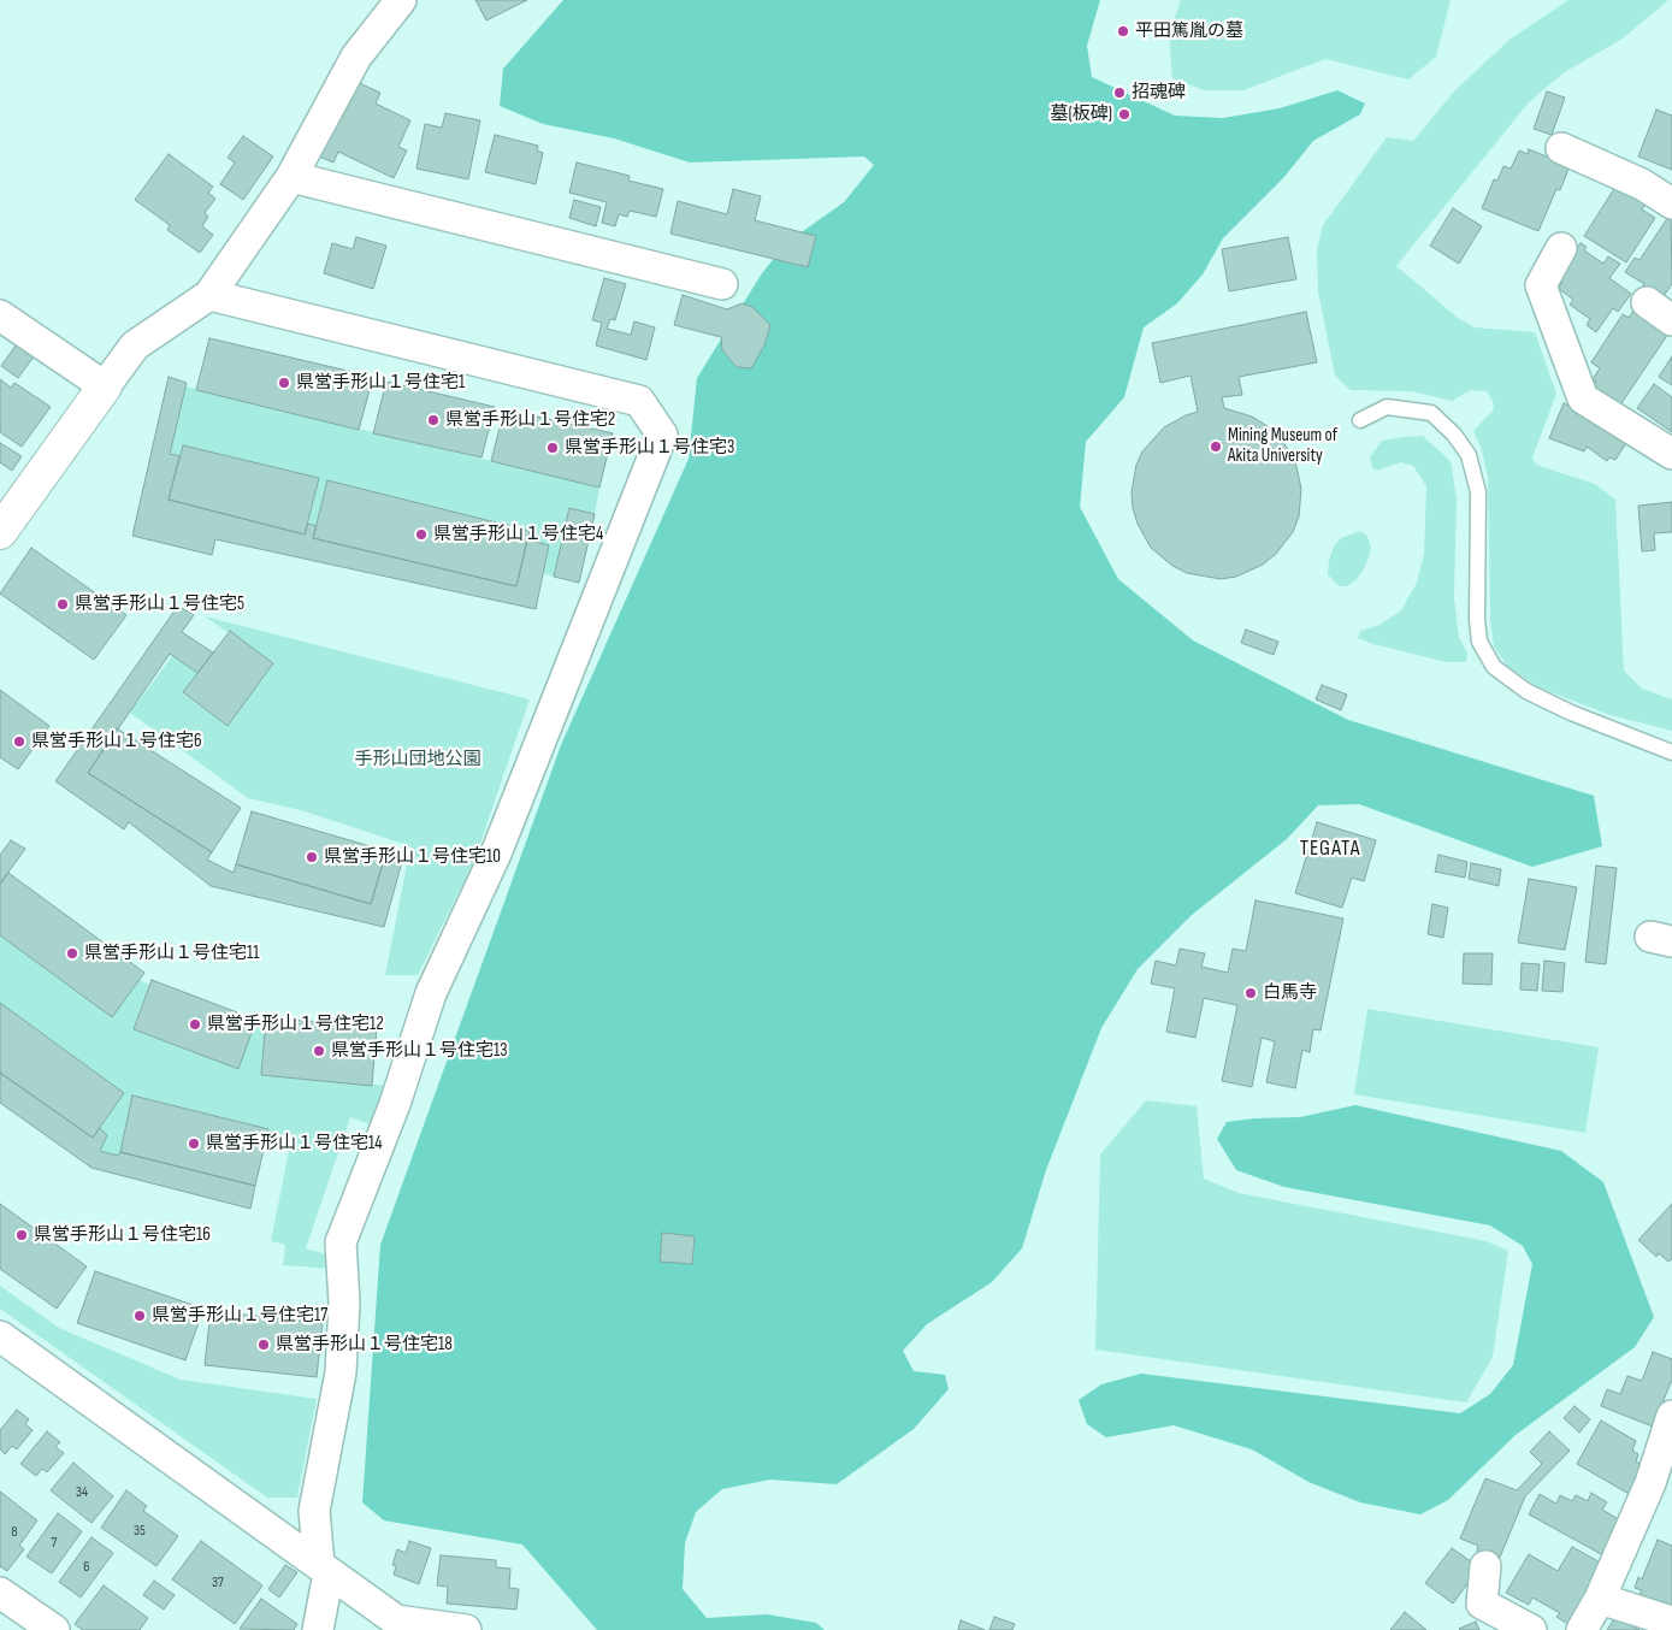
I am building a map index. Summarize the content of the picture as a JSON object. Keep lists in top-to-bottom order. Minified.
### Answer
{"districts":["TEGATA"],"parks":["手形山団地公園"],"places":["平田篤胤の墓","招魂碑","墓(板碑)","県営手形山１号住宅1","県営手形山１号住宅2","Mining Museum of Akita University","県営手形山１号住宅3","県営手形山１号住宅4","県営手形山１号住宅5","県営手形山１号住宅6","県営手形山１号住宅10","県営手形山１号住宅11","白馬寺","県営手形山１号住宅12","県営手形山１号住宅13","県営手形山１号住宅14","県営手形山１号住宅16","県営手形山１号住宅17","県営手形山１号住宅18"],"house_numbers":["34","35","8","7","6","37"]}
